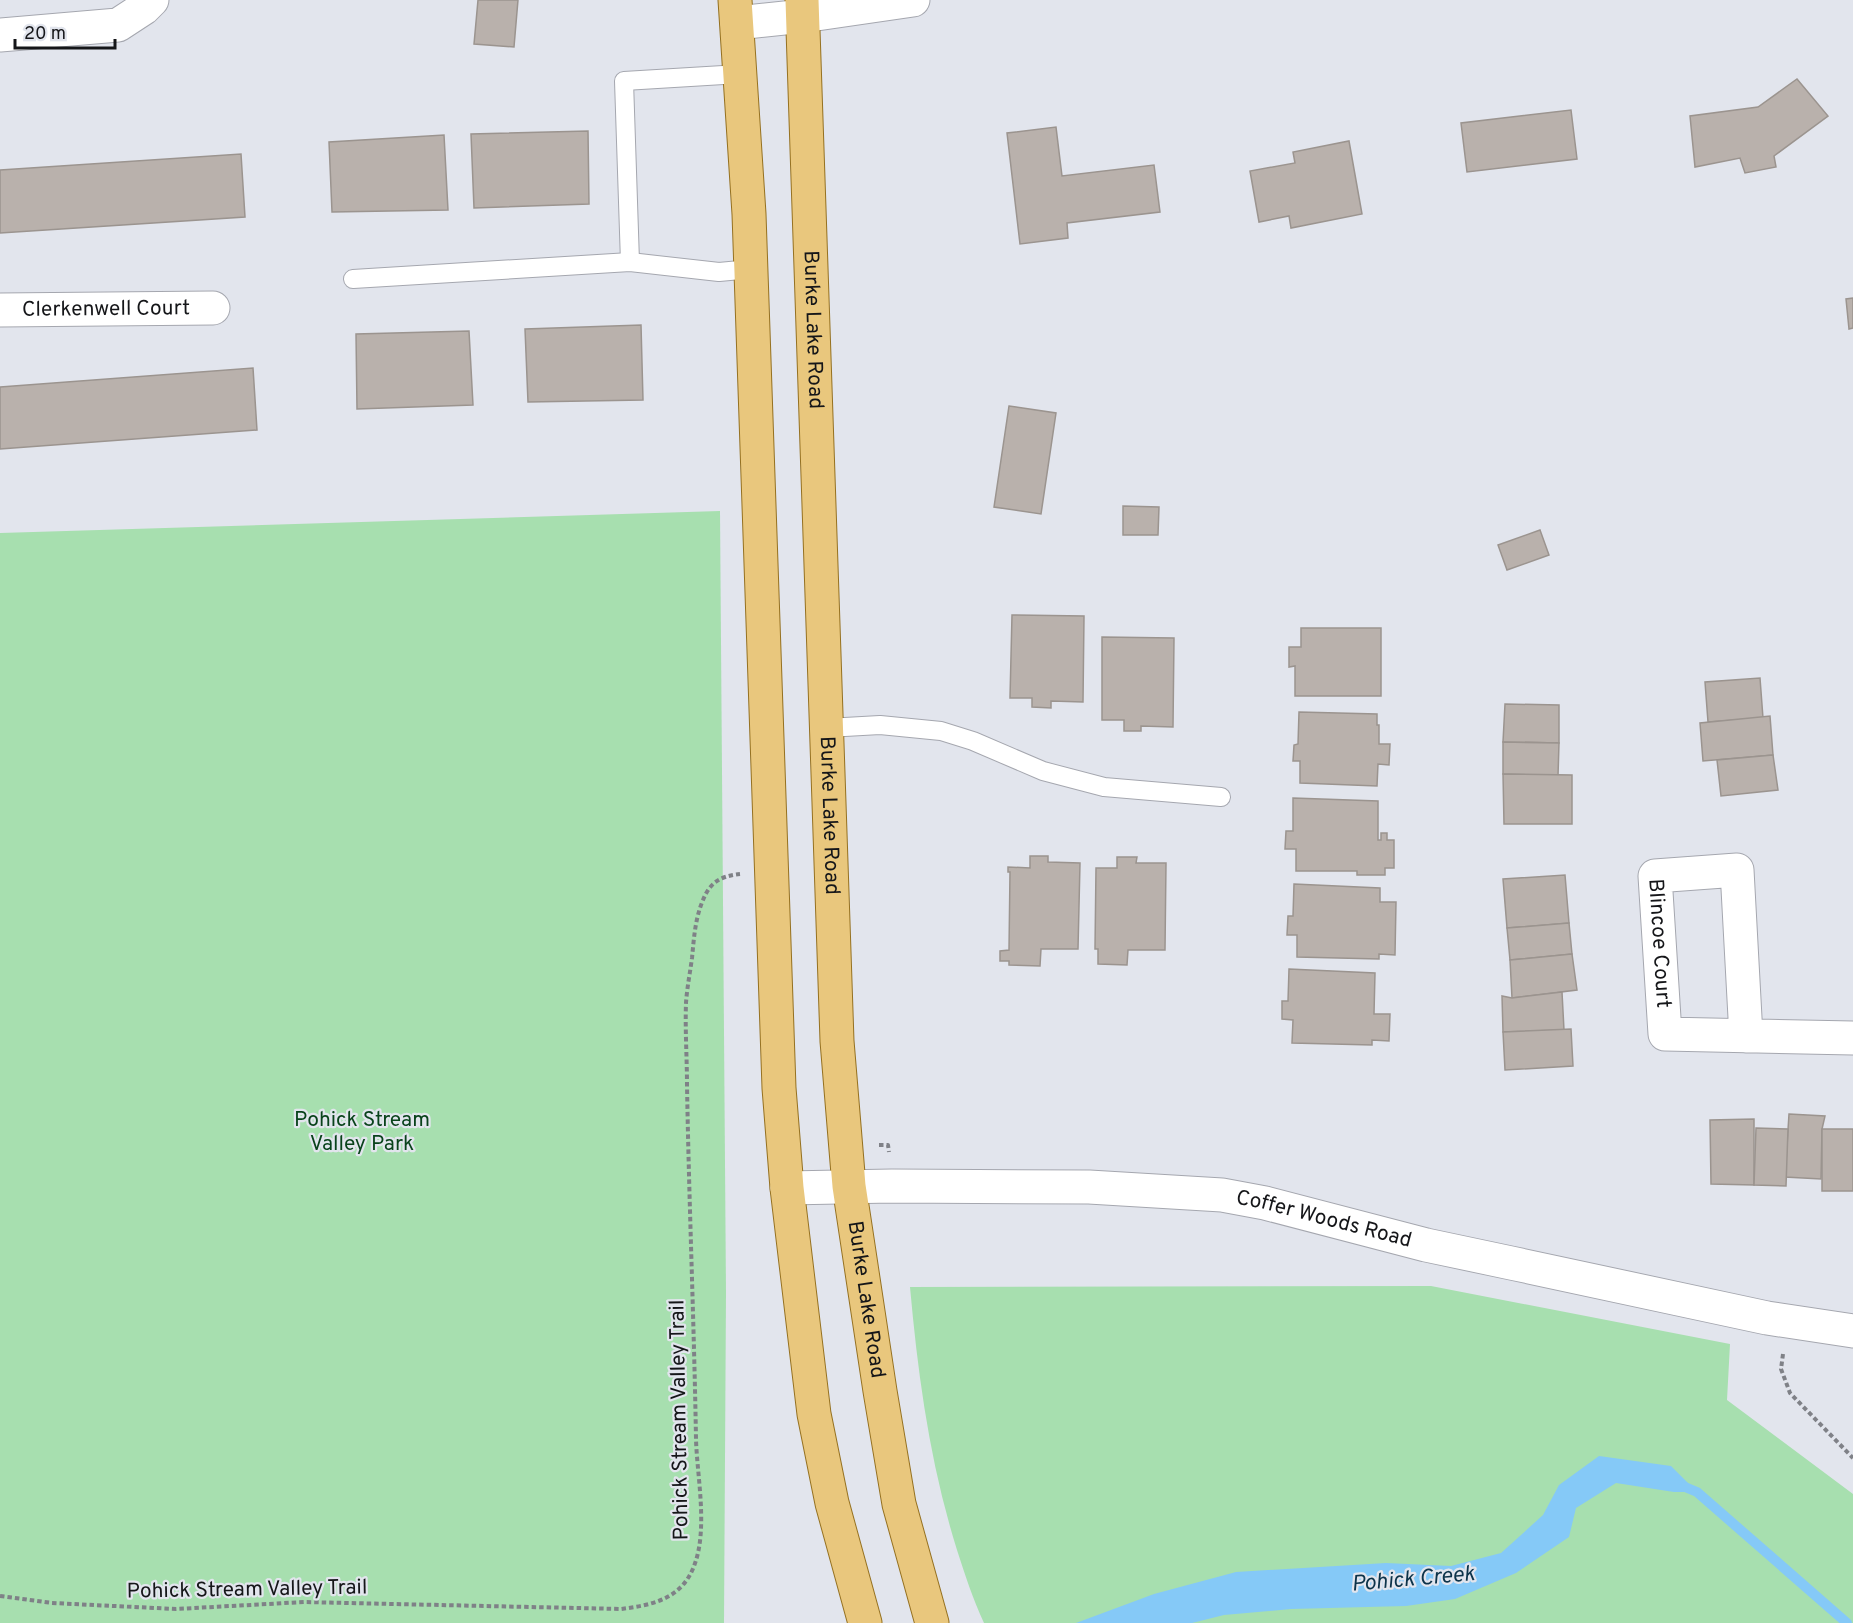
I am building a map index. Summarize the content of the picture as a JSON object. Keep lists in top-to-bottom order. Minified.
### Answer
{"streets":{"main road":["Burke Lake Road"],"street":["Clerkenwell Court","Blincoe Court","Coffer Woods Road"],"path":["Pohick Stream Valley Trail"]},"crossings":[["Burke Lake Road","Coffer Woods Road"]],"water":["Pohick Creek"],"parks":["Pohick Stream Valley Park"],"scale_bar":"20 m"}
